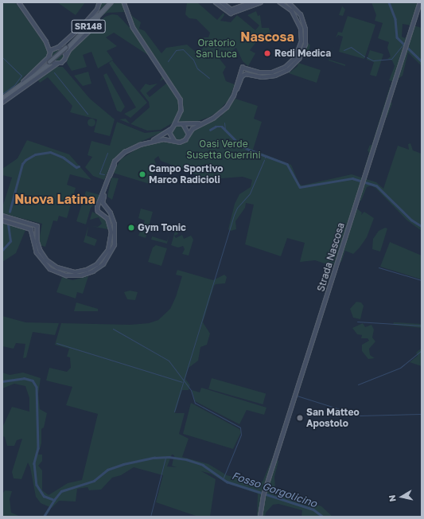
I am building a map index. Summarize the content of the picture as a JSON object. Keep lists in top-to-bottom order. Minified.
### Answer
{"streets":{"main road":["SR148"],"street":["Strada Nascosa"]},"districts":["Nascosa","Nuova Latina"],"water":["Fosso Gorgolicino"],"parks":["Oratorio San Luca","Oasi Verde Susetta Guerrini"],"places":["Redi Medica","Campo Sportivo Marco Radicioli","Gym Tonic","San Matteo Apostolo"],"north":"left"}
